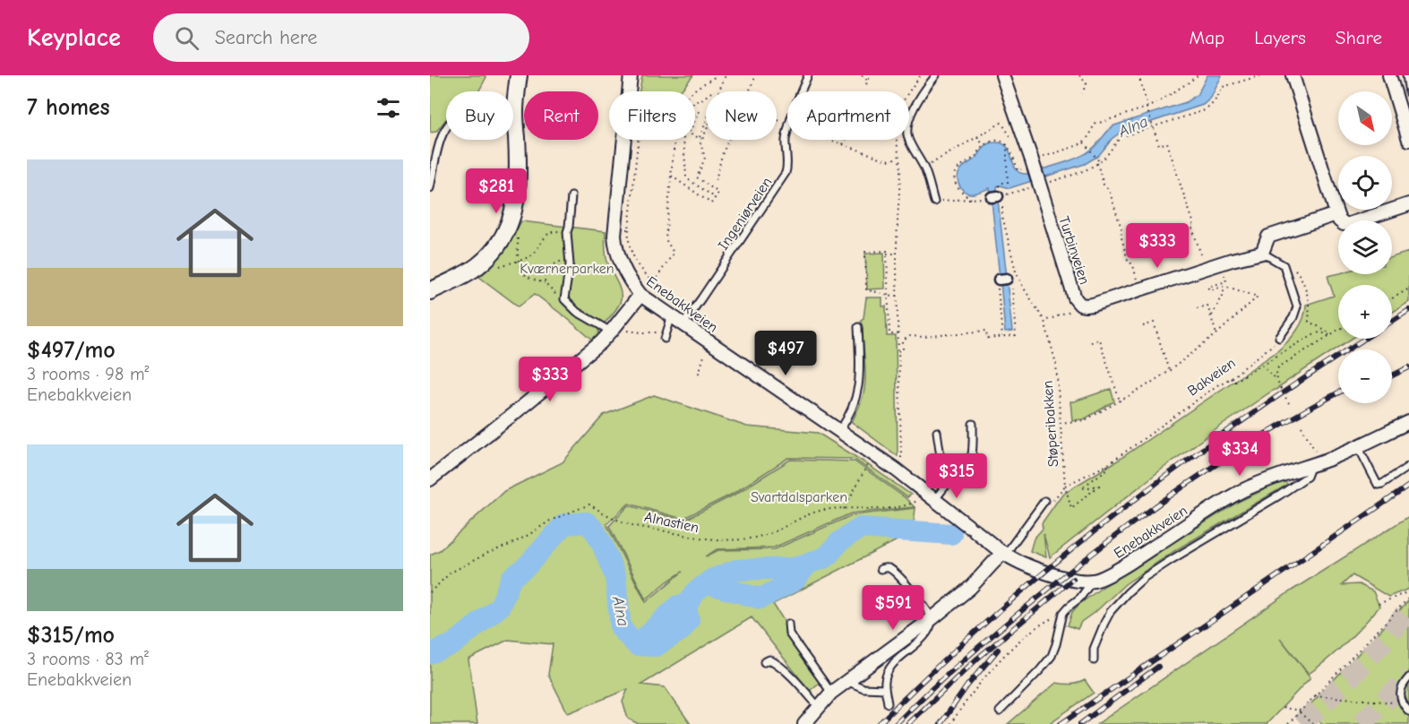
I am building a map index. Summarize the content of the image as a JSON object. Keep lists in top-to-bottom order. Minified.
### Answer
{"streets":{"street":["Turbinveien","Enebakkveien"],"lane":["Ingeniørveien"],"path":["Bakveien","Støperibakken","Alnastien"]},"crossings":[["Ingeniørveien","Enebakkveien"],["Enebakkveien","Alnastien"],["Bakveien","Støperibakken"]],"water":["Alna"],"parks":["Kværnerparken","Svartdalsparken"],"north":"bottom right","page":{"header":"Keyplace","search":"Search here","nav":["Map","Layers","Share"],"heading":"7 homes","map_buttons":["+","−"],"chip":["Buy","Rent","Filters","New","Apartment"],"list":[{"name":"$497/mo","note":"3 rooms · 98 m² · Enebakkveien"},{"name":"$315/mo","note":"3 rooms · 83 m² · Enebakkveien"}],"price":["$281","$333","$497","$333","$334","$315","$591"]}}
